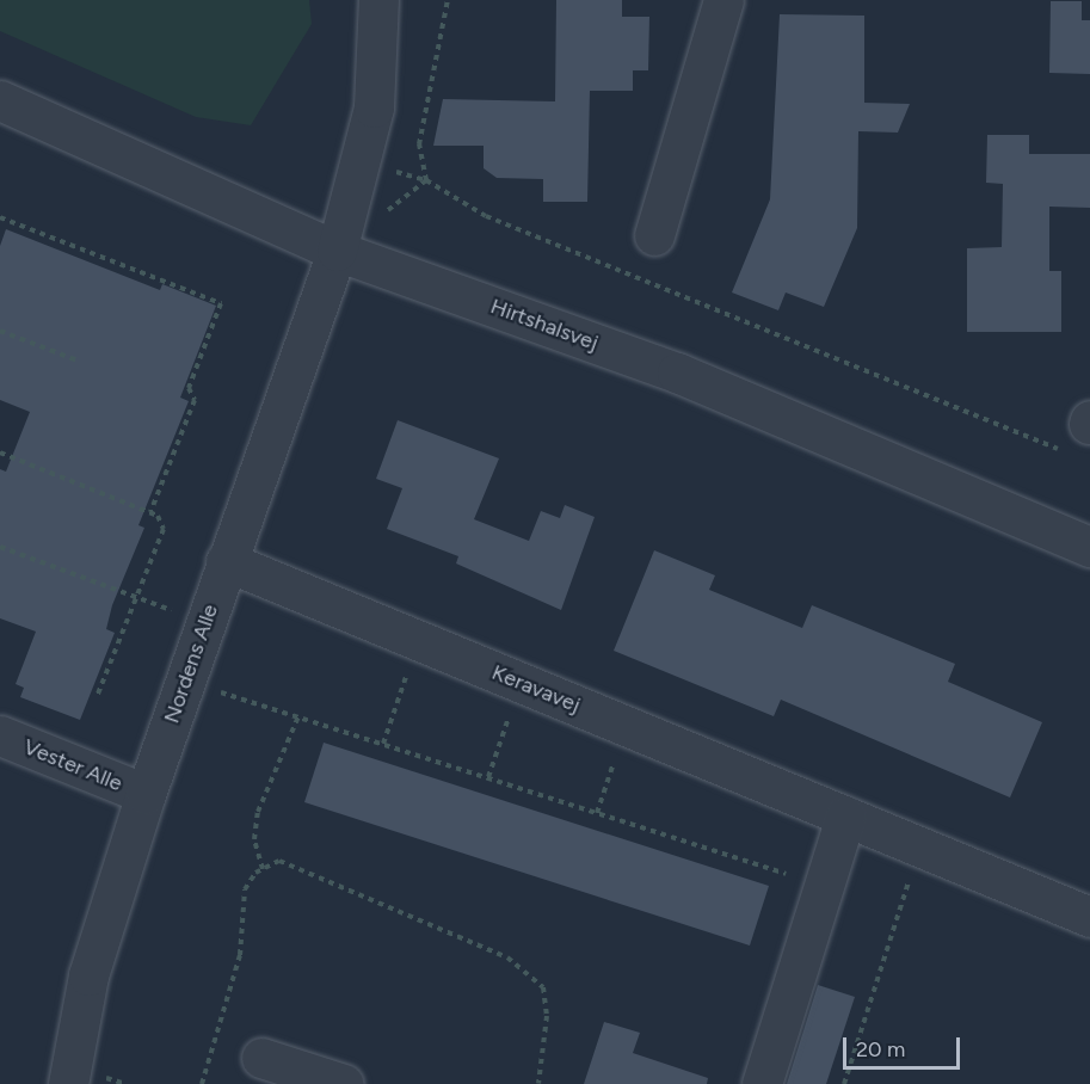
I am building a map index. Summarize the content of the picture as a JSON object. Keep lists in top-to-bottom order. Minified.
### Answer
{"streets":{"street":["Hirtshalsvej","Nordens Alle","Keravavej","Vester Alle"]},"crossings":[["Hirtshalsvej","Nordens Alle"],["Nordens Alle","Keravavej"],["Nordens Alle","Vester Alle"]],"scale_bar":"20 m"}
